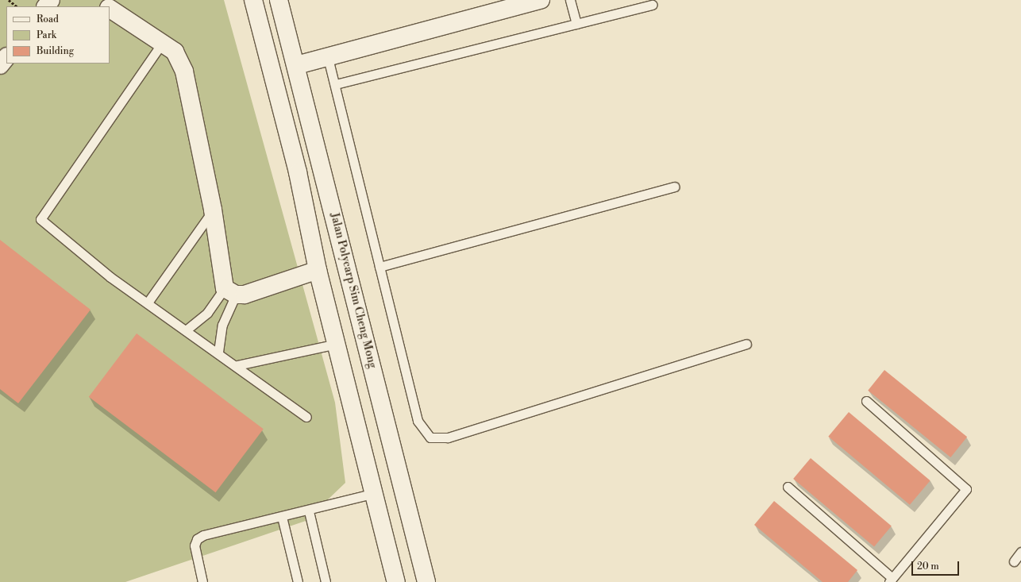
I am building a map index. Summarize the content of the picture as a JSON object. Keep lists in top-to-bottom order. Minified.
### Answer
{"streets":{"street":["Jalan Polycarp Sim Cheng Mong"]},"legend":["Road","Park","Building"],"scale_bar":"20 m"}
